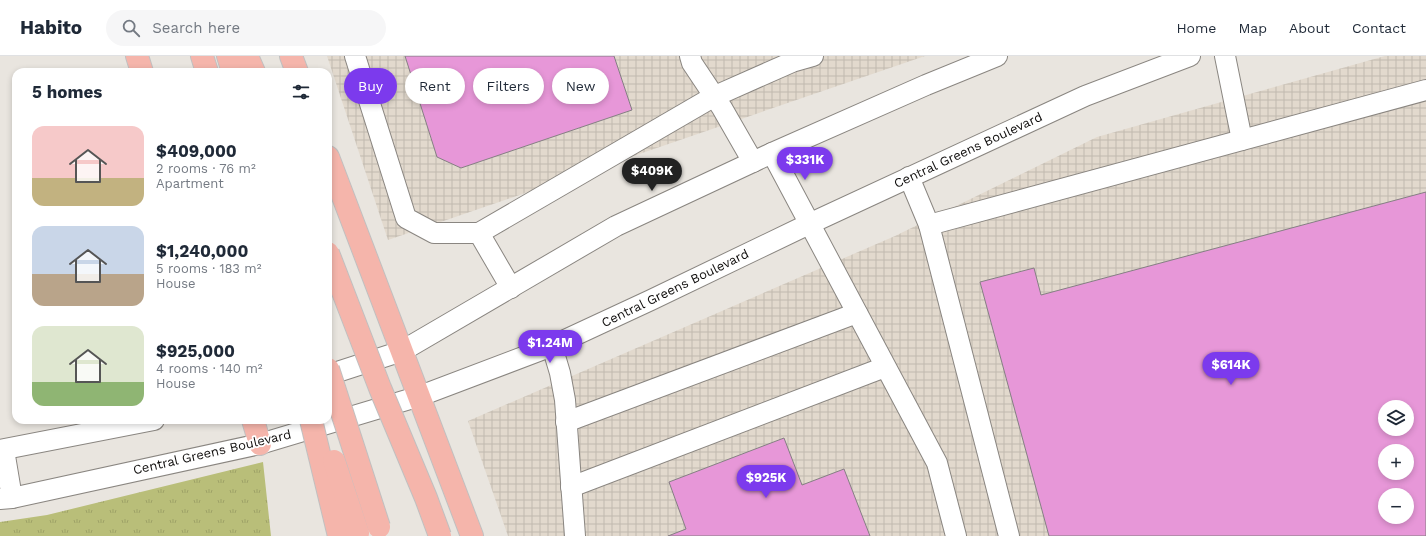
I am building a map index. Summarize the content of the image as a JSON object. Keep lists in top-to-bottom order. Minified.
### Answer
{"streets":{"street":["Central Greens Boulevard"]},"page":{"header":"Habito","search":"Search here","nav":["Home","Map","About","Contact"],"chip":["Buy","Rent","Filters","New"],"heading":"5 homes","list":[{"name":"$409,000","note":"2 rooms · 76 m² · Apartment"},{"name":"$1,240,000","note":"5 rooms · 183 m² · House"},{"name":"$925,000","note":"4 rooms · 140 m² · House"}],"price":["$331K","$409K","$1.24M","$614K","$925K"],"map_buttons":["+","−"]}}
